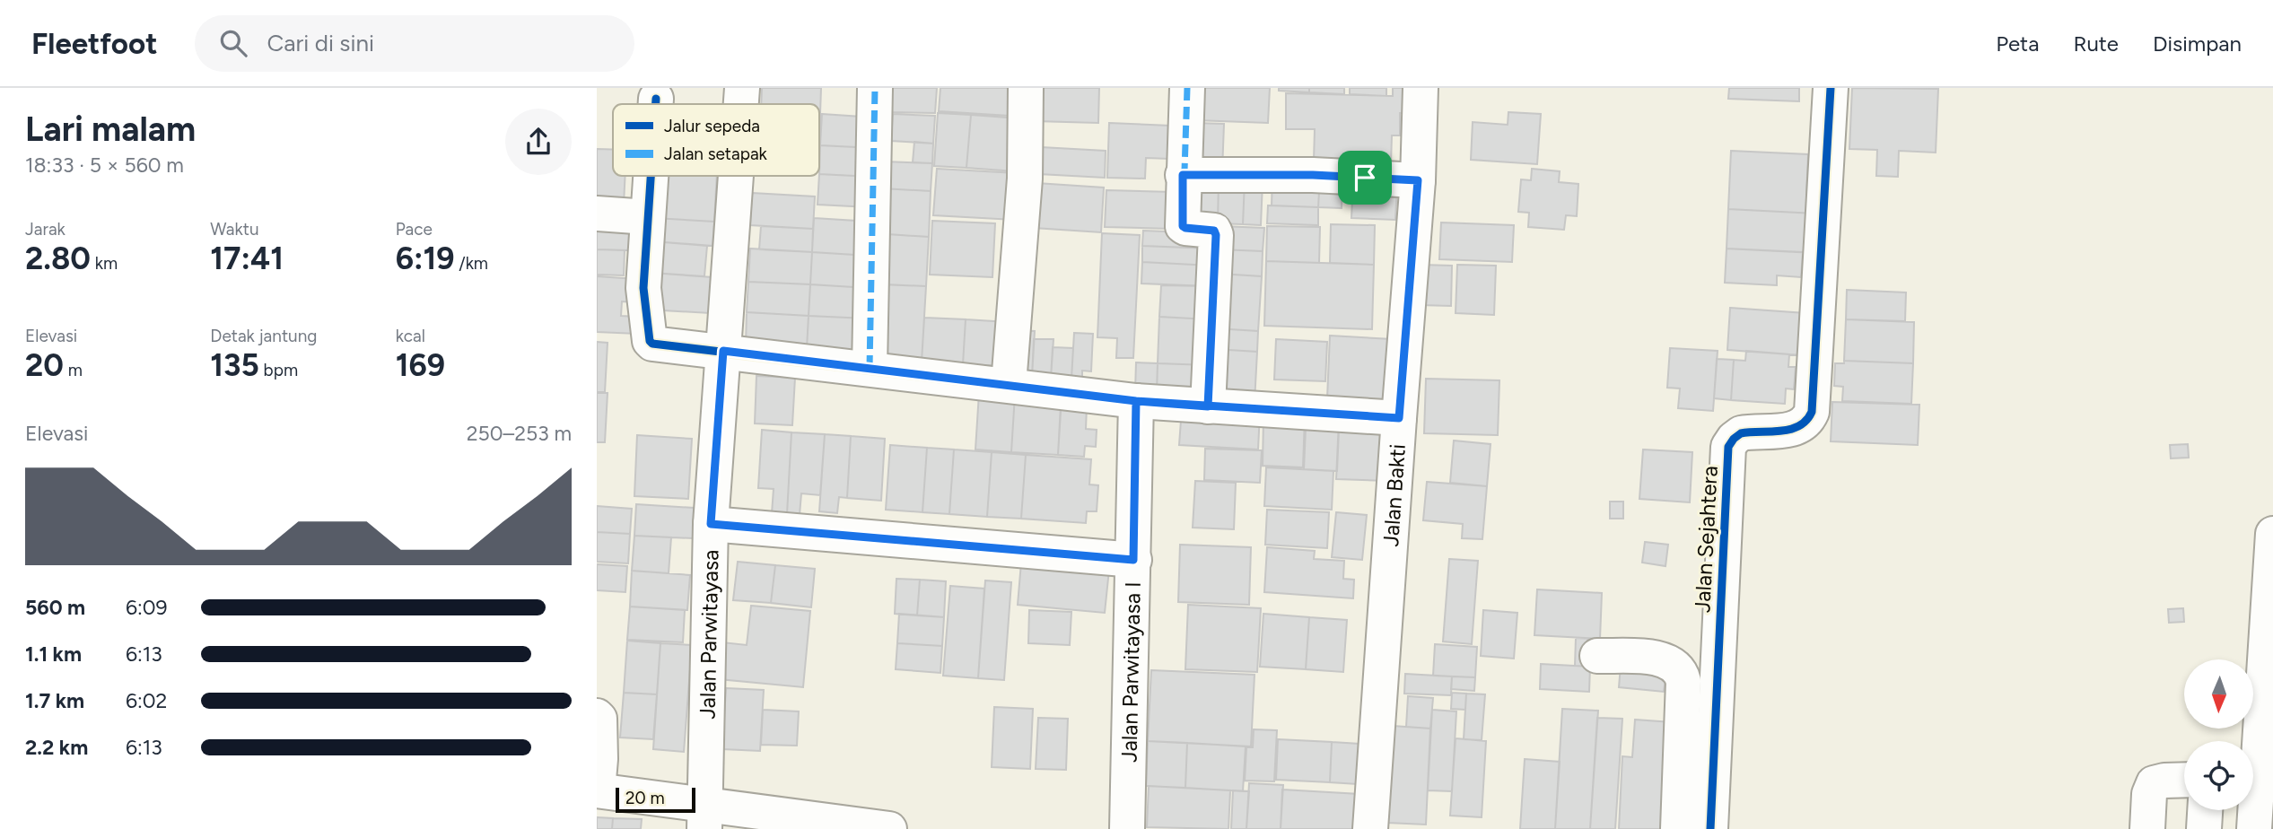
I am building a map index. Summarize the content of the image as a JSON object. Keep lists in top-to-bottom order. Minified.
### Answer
{"streets":{"street":["Jalan Bakti","Jalan Sejahtera","Jalan Parwitayasa","Jalan Parwitayasa I"]},"legend":["Jalur sepeda","Jalan setapak"],"scale_bar":"20 m","north":"bottom","page":{"header":"Fleetfoot","search":"Cari di sini","nav":["Peta","Rute","Disimpan"],"heading":["Lari malam","18:33 · 5 × 560 m"],"stats":[["Jarak","2.80 km"],["Waktu","17:41"],["Pace","6:19 /km"],["Elevasi","20 m"],["Detak jantung","135 bpm"],["kcal","169"]],"chart":["Elevasi","250–253 m"],"list":[{"name":"560 m","note":"6:09"},{"name":"1.1 km","note":"6:13"},{"name":"1.7 km","note":"6:02"},{"name":"2.2 km","note":"6:13"}],"scale":"20 m"}}
